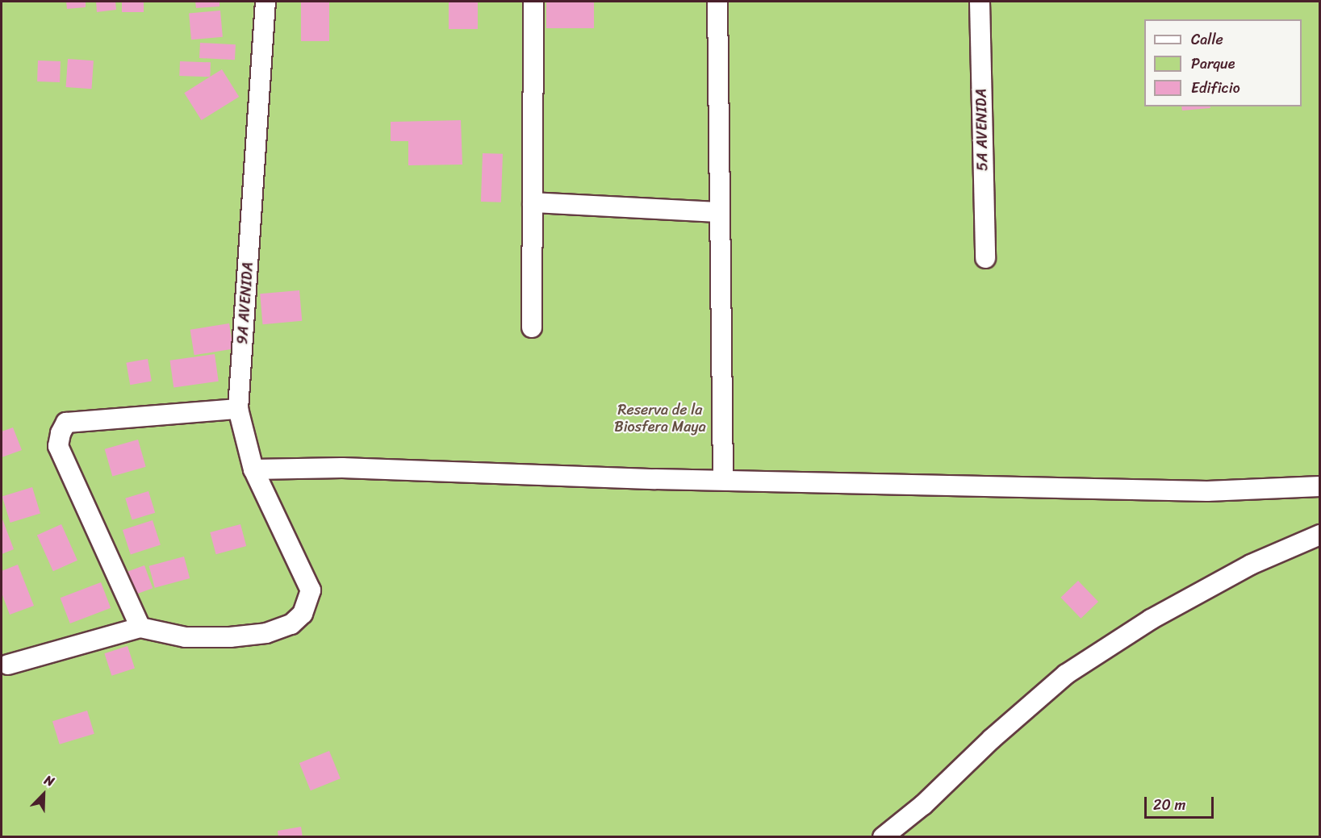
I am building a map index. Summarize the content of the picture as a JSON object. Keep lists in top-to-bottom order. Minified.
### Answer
{"streets":{"street":["5A AVENIDA","9A AVENIDA"]},"parks":["Reserva de la Biosfera Maya"],"legend":["Calle","Parque","Edificio"],"scale_bar":"20 m","north":"top right"}
